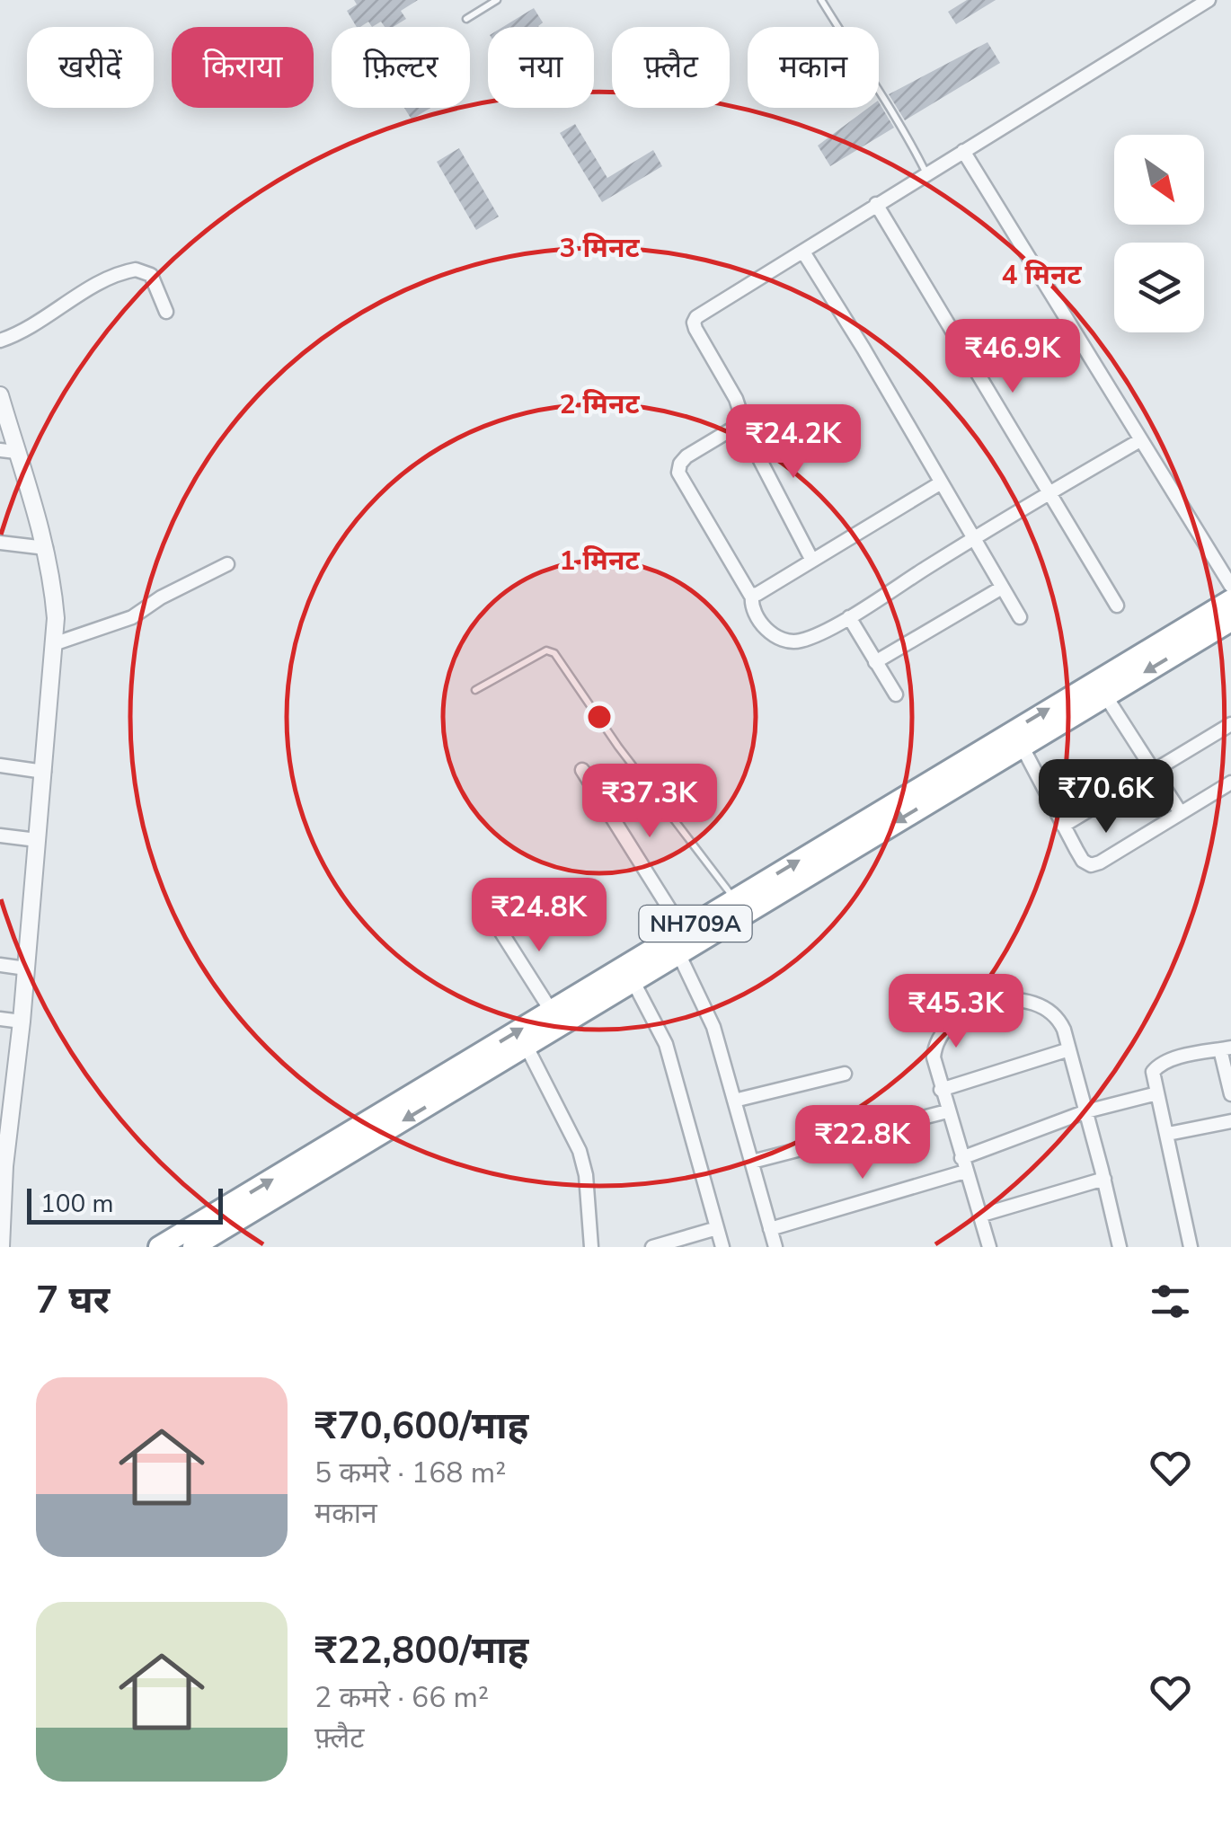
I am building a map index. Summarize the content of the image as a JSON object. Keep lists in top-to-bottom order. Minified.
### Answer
{"streets":{"highway":["NH709A"]},"scale_bar":"100 m","north":"bottom right","page":{"chip":["खरीदें","किराया","फ़िल्टर","नया","फ़्लैट","मकान"],"price":["₹46.9K","₹24.2K","₹70.6K","₹37.3K","₹24.8K","₹45.3K","₹22.8K"],"scale":"100 m","heading":"7 घर","list":[{"name":"₹70,600/माह","note":"5 कमरे · 168 m² · मकान"},{"name":"₹22,800/माह","note":"2 कमरे · 66 m² · फ़्लैट"}]},"rings":["3 मिनट","4 मिनट","2 मिनट","1 मिनट"]}
